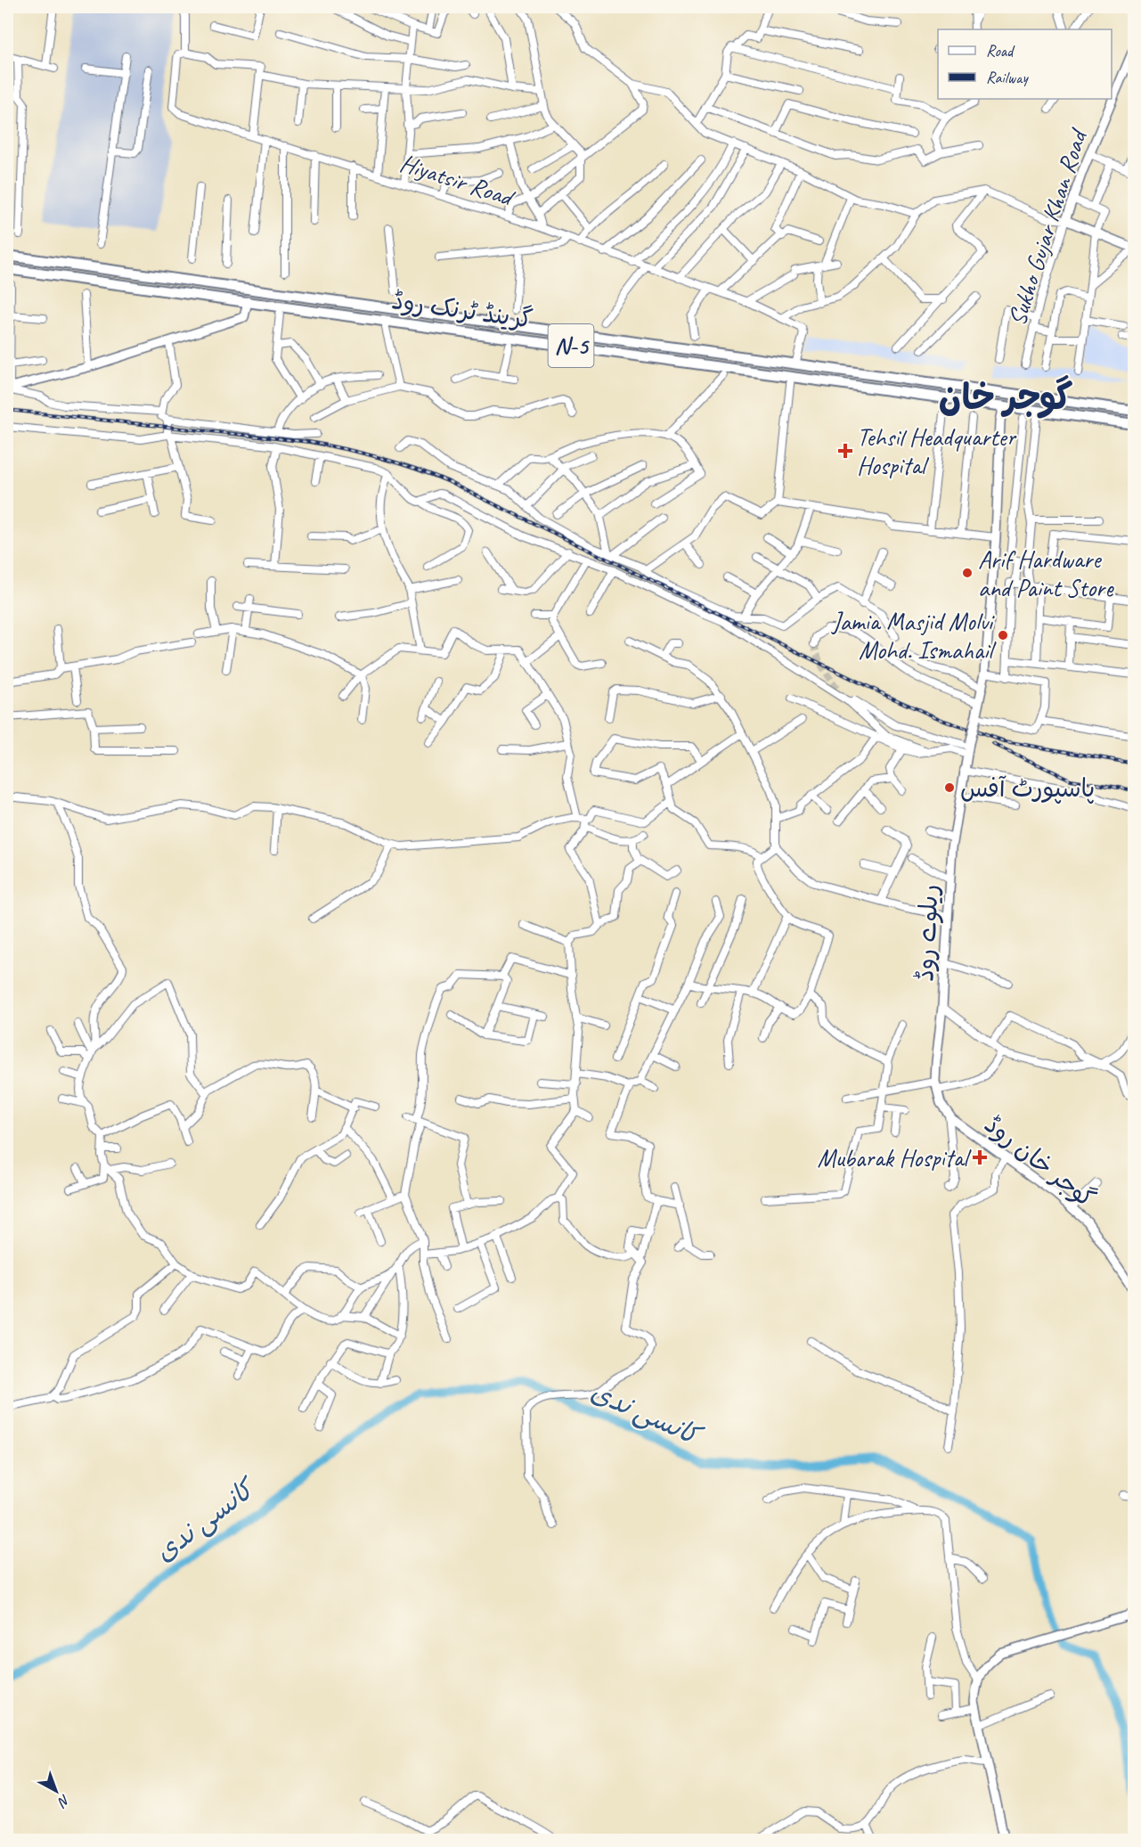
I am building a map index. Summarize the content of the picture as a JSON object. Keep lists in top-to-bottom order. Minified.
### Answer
{"streets":{"highway":["گرینڈ ٹرنک روڈ","N-5"],"main road":["Sukho Gujar Khan Road","ریلوے روڈ","گوجر خان روڈ"],"street":["Hiyatsir Road"]},"crossings":[["Hiyatsir Road","گرینڈ ٹرنک روڈ"],["گرینڈ ٹرنک روڈ","ریلوے روڈ"]],"districts":["گوجر خان"],"water":["کانسی ندی"],"places":{"health":["Tehsil Headquarter Hospital","Mubarak Hospital"],"other":["Arif Hardware and Paint Store","Jamia Masjid Molvi Mohd. Ismahail","پاسپورٹ آفس"]},"legend":["Road","Railway"],"north":"bottom right"}
